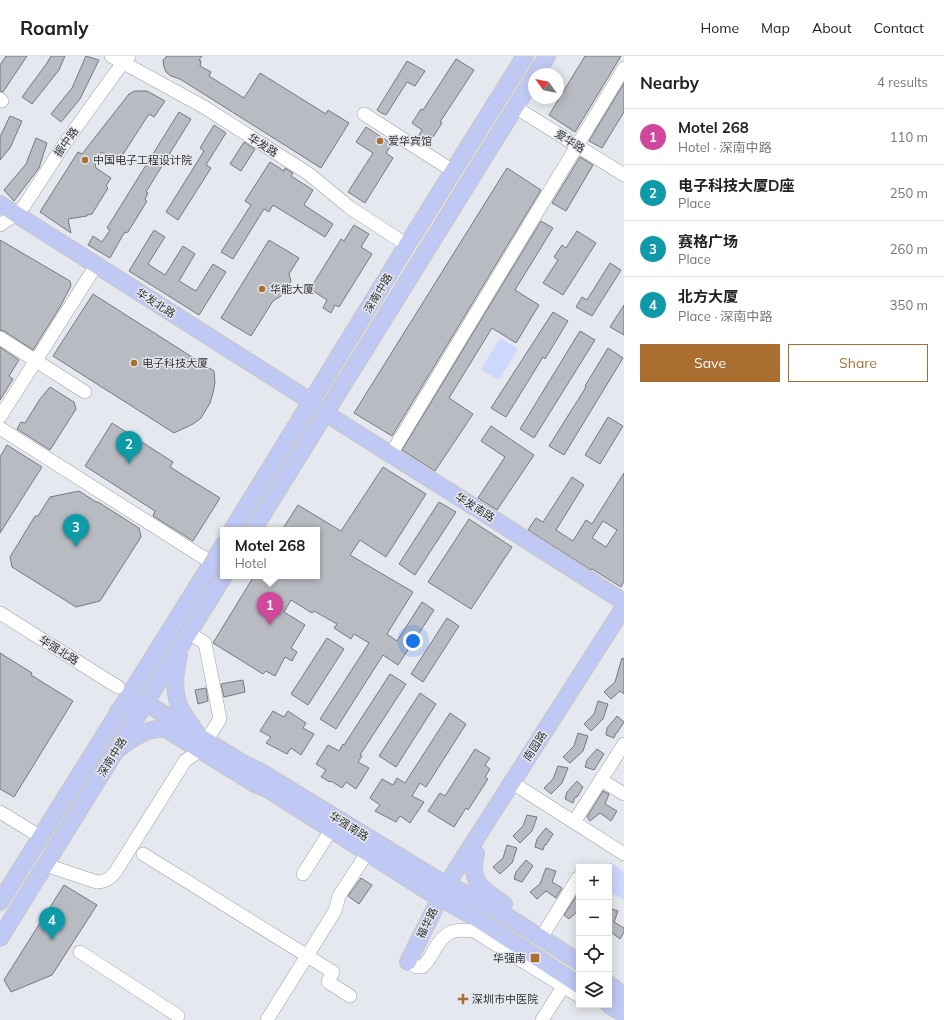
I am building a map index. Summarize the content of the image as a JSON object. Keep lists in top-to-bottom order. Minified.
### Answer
{"streets":{"main road":["深南中路","华发北路","华发南路","南园路","华强南路","福华路"],"street":["爱华路","振中路","华发路","华强北路"]},"crossings":[["爱华路","深南中路"],["振中路","华发路"],["振中路","华发北路"],["华发路","深南中路"],["深南中路","华发北路"],["深南中路","华发南路"],["深南中路","华强南路"],["南园路","华强南路"],["南园路","福华路"],["华强南路","福华路"]],"places":{"other":["爱华宾馆","中国电子工程设计院","华能大厦","电子科技大厦"],"transit":["华强南"],"health":["深圳市中医院"]},"north":"top left","page":{"header":"Roamly","nav":["Home","Map","About","Contact"],"heading":["Nearby","4 results"],"list":[{"mark":"1","name":"Motel 268","note":"Hotel · 深南中路","value":"110 m"},{"mark":"2","name":"电子科技大厦D座","note":"Place","value":"250 m"},{"mark":"3","name":"赛格广场","note":"Place","value":"260 m"},{"mark":"4","name":"北方大厦","note":"Place · 深南中路","value":"350 m"}],"buttons":["Save","Share"],"pins":["2","3","1","4"],"popup":["Motel 268","Hotel"],"map_buttons":["+","−"]}}
